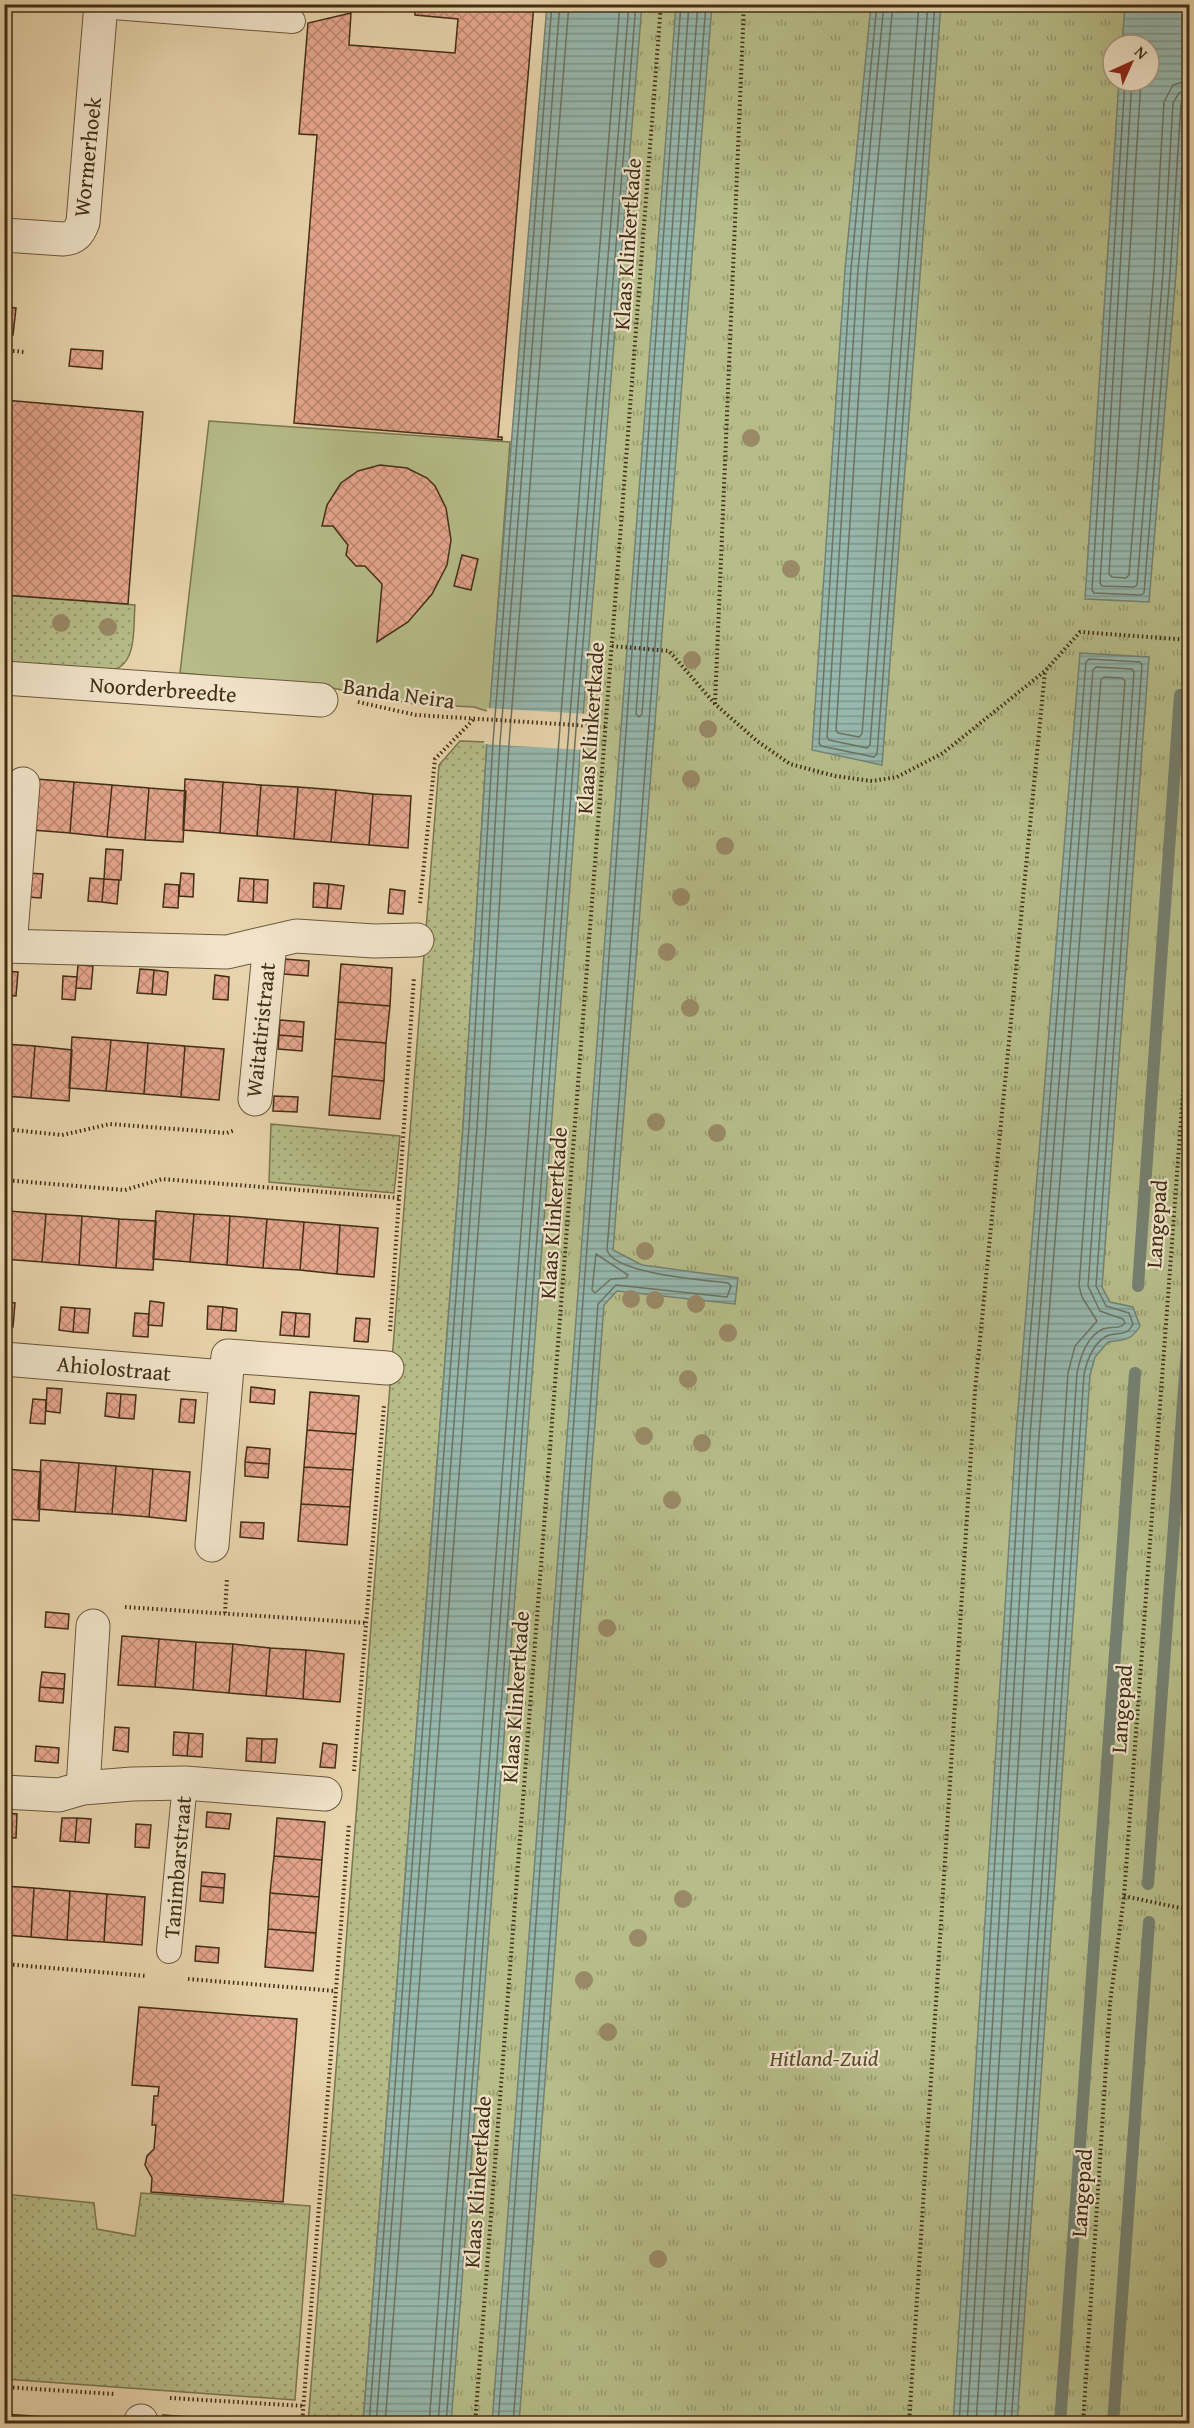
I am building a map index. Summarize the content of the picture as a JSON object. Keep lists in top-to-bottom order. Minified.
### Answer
{"streets":{"street":["Wormerhoek","Noorderbreedte","Waitatiristraat","Ahiolostraat","Tanimbarstraat"],"path":["Klaas Klinkertkade","Banda Neira","Langepad"]},"crossings":[["Klaas Klinkertkade","Banda Neira"],["Noorderbreedte","Banda Neira"]],"parks":["Hitland-Zuid"],"north":"top right"}
